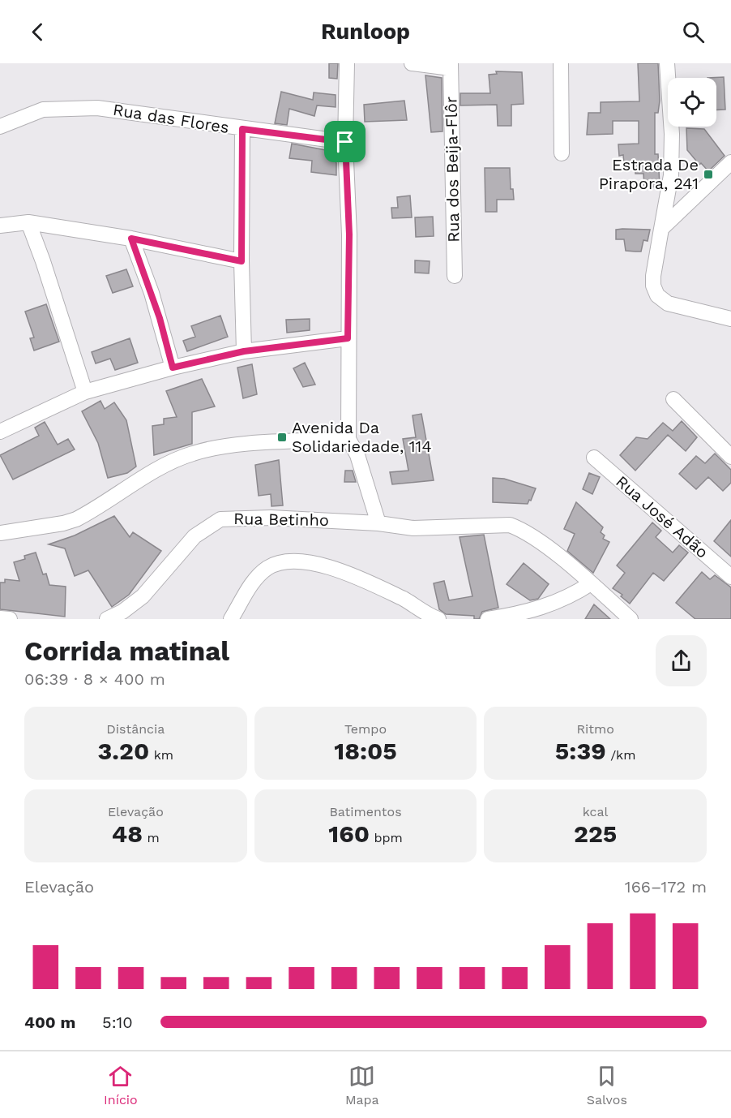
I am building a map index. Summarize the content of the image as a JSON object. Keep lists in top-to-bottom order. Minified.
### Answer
{"streets":{"street":["Rua das Flores","Rua dos Beija-Flôr","Rua José Adão","Rua Betinho"]},"places":{"transit":["Estrada De Pirapora, 241","Avenida Da Solidariedade, 114"]},"page":{"header":"Runloop","heading":["Corrida matinal","06:39 · 8 × 400 m"],"stats":[["Distância","3.20 km"],["Tempo","18:05"],["Ritmo","5:39 /km"],["Elevação","48 m"],["Batimentos","160 bpm"],["kcal","225"]],"chart":["Elevação","166–172 m"],"list":[{"name":"400 m","note":"5:10"}],"tabs":["Início","Mapa","Salvos"]}}
